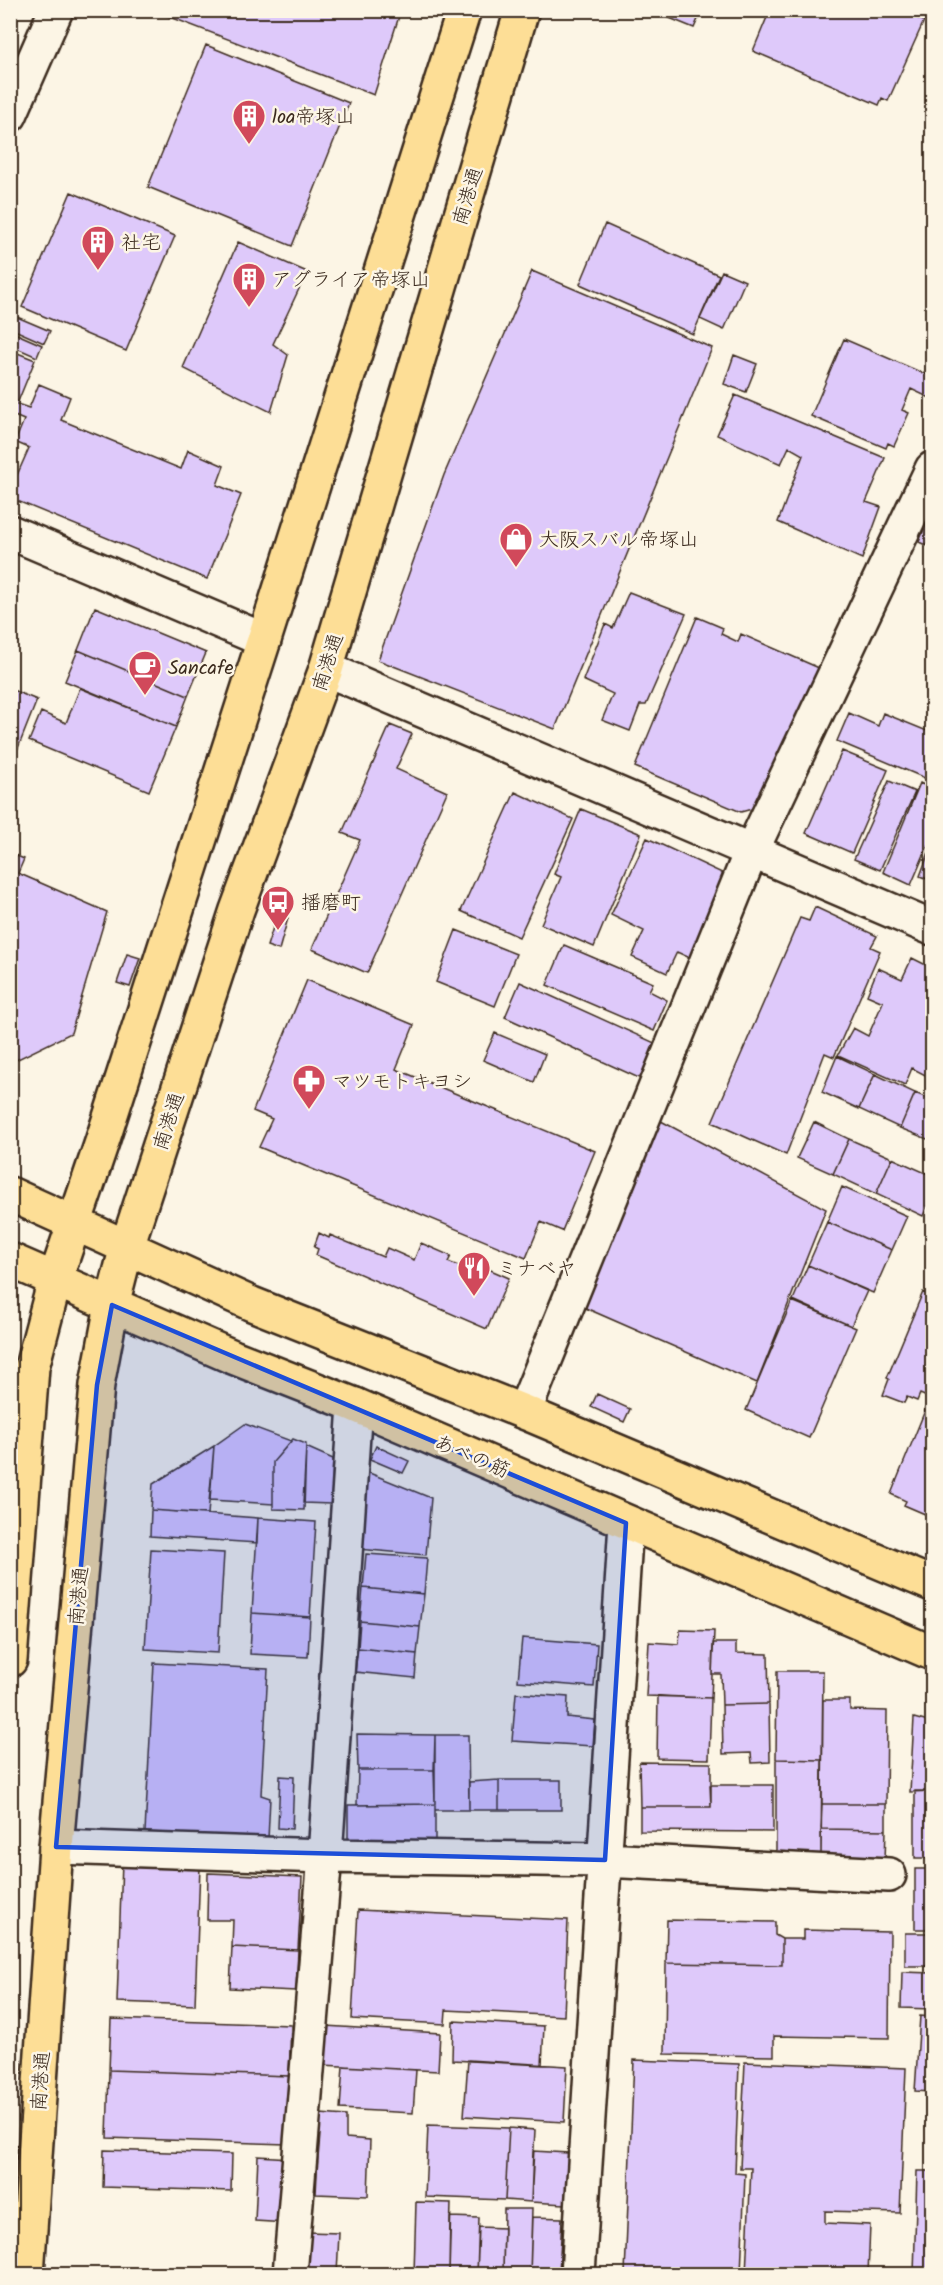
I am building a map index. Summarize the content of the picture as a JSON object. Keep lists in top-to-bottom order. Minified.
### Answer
{"streets":{"main road":["南港通","あべの筋"]},"crossings":[["南港通","あべの筋"]],"places":{"building":["loa帝塚山","社宅","アグライア帝塚山"],"shop":["大阪スバル帝塚山"],"cafe":["Sancafe"],"bus stop":["播磨町"],"pharmacy":["マツモトキヨシ"],"restaurant":["ミナベヤ"]}}
